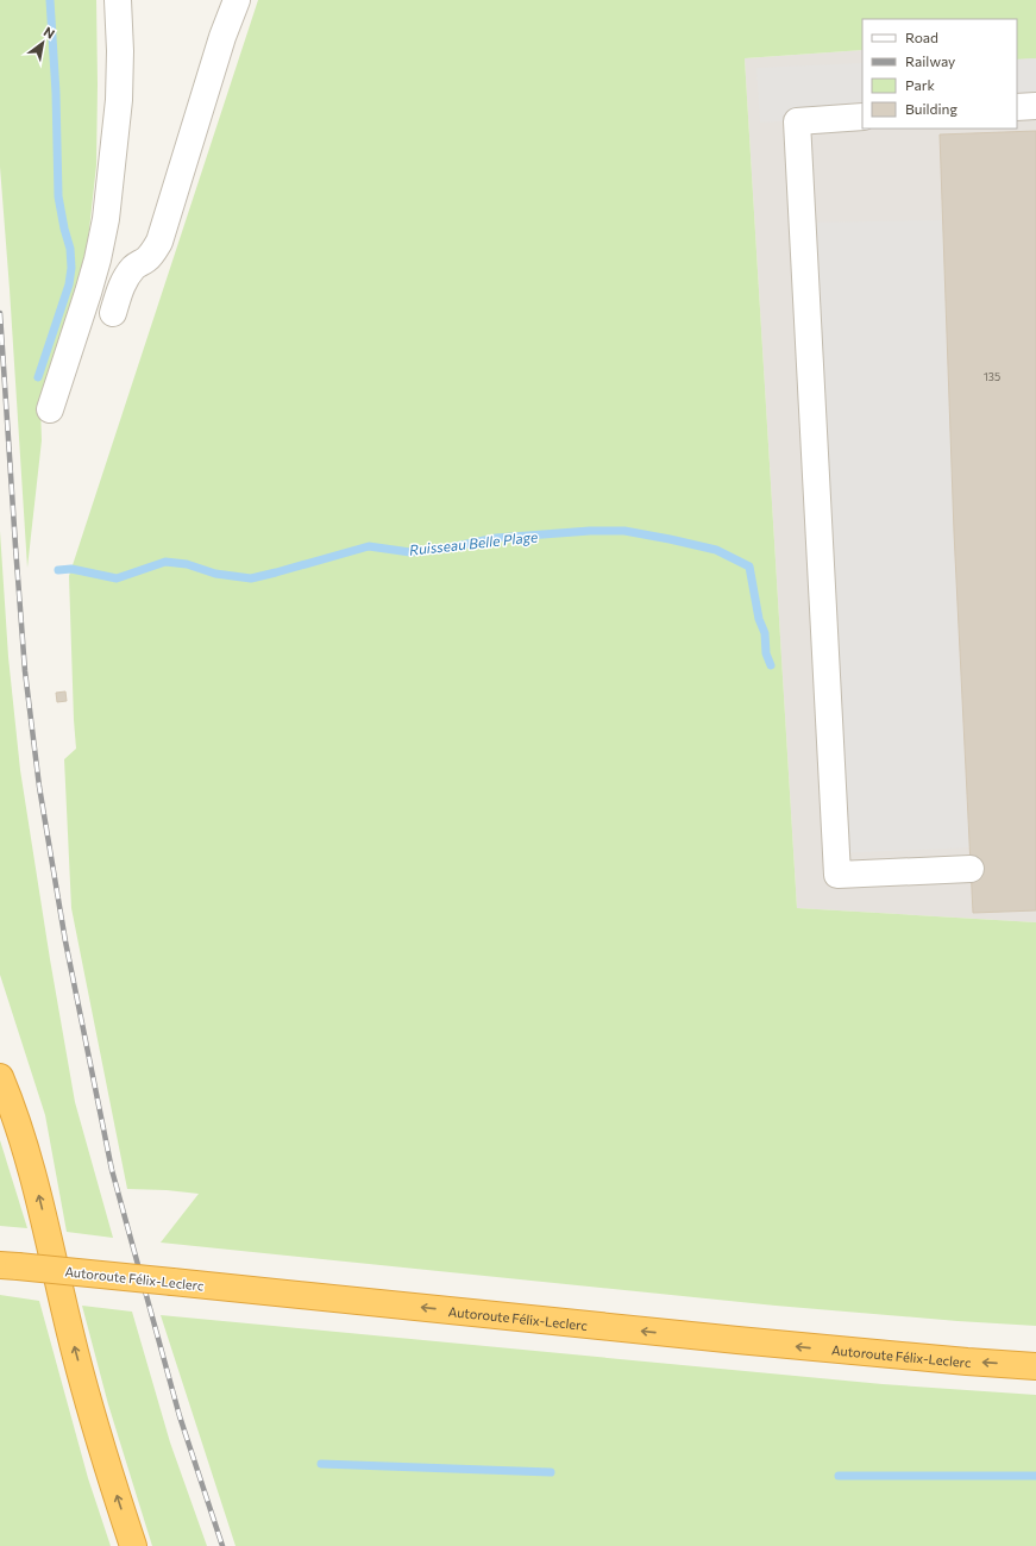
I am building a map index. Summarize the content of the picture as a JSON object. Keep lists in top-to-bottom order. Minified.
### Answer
{"streets":{"highway":["Autoroute Félix-Leclerc"]},"one_way":["Autoroute Félix-Leclerc"],"water":["Ruisseau Belle Plage"],"house_numbers":["135"],"legend":["Road","Railway","Park","Building"],"north":"top right"}
